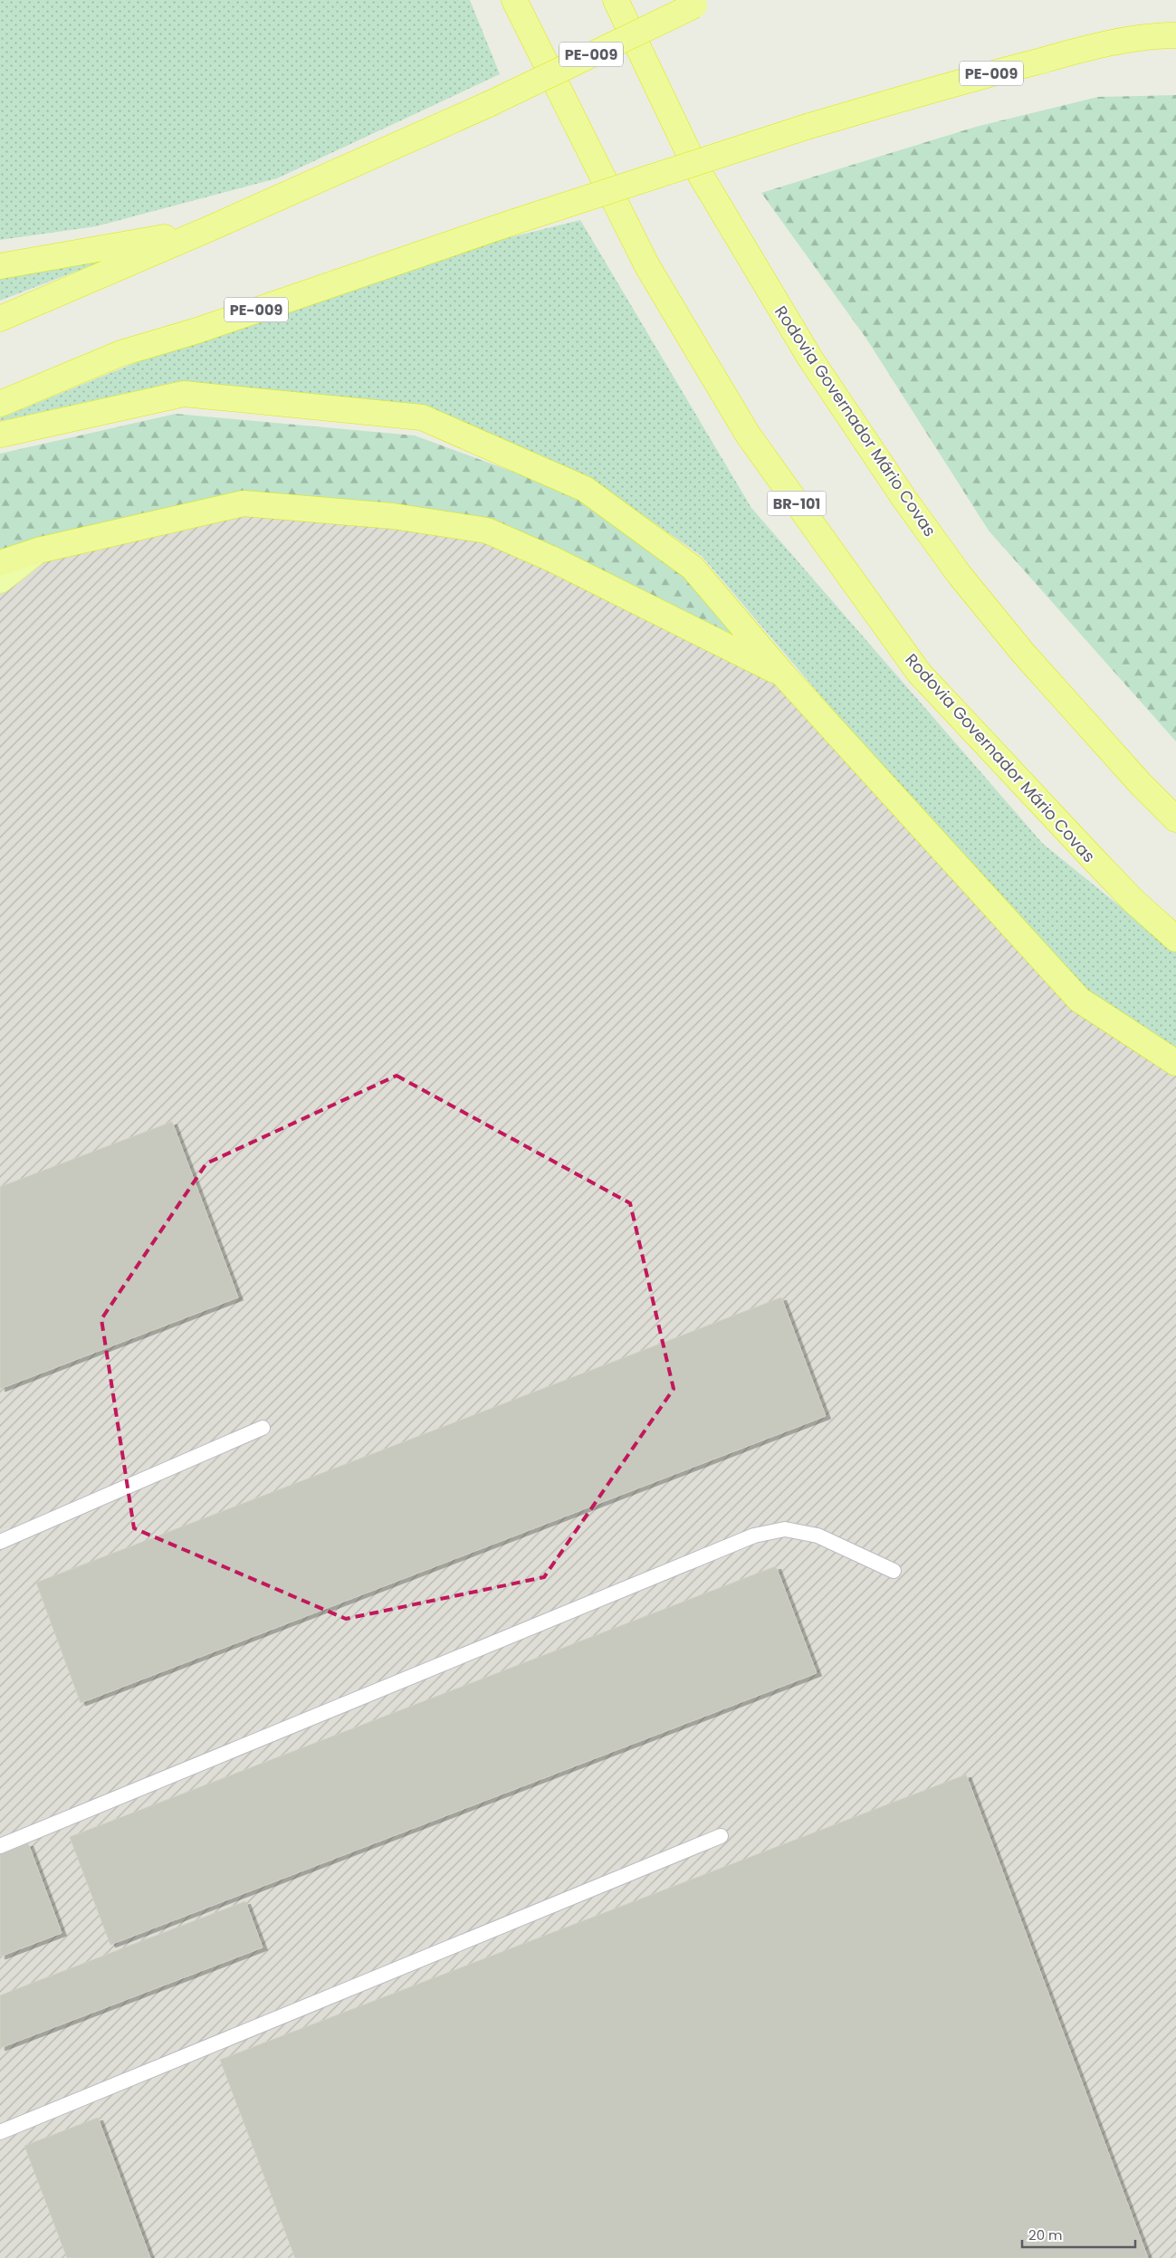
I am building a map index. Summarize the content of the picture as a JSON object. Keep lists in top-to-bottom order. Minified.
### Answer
{"streets":{"highway":["PE-009","Rodovia Governador Mário Covas","BR-101"]},"scale_bar":"20 m"}
